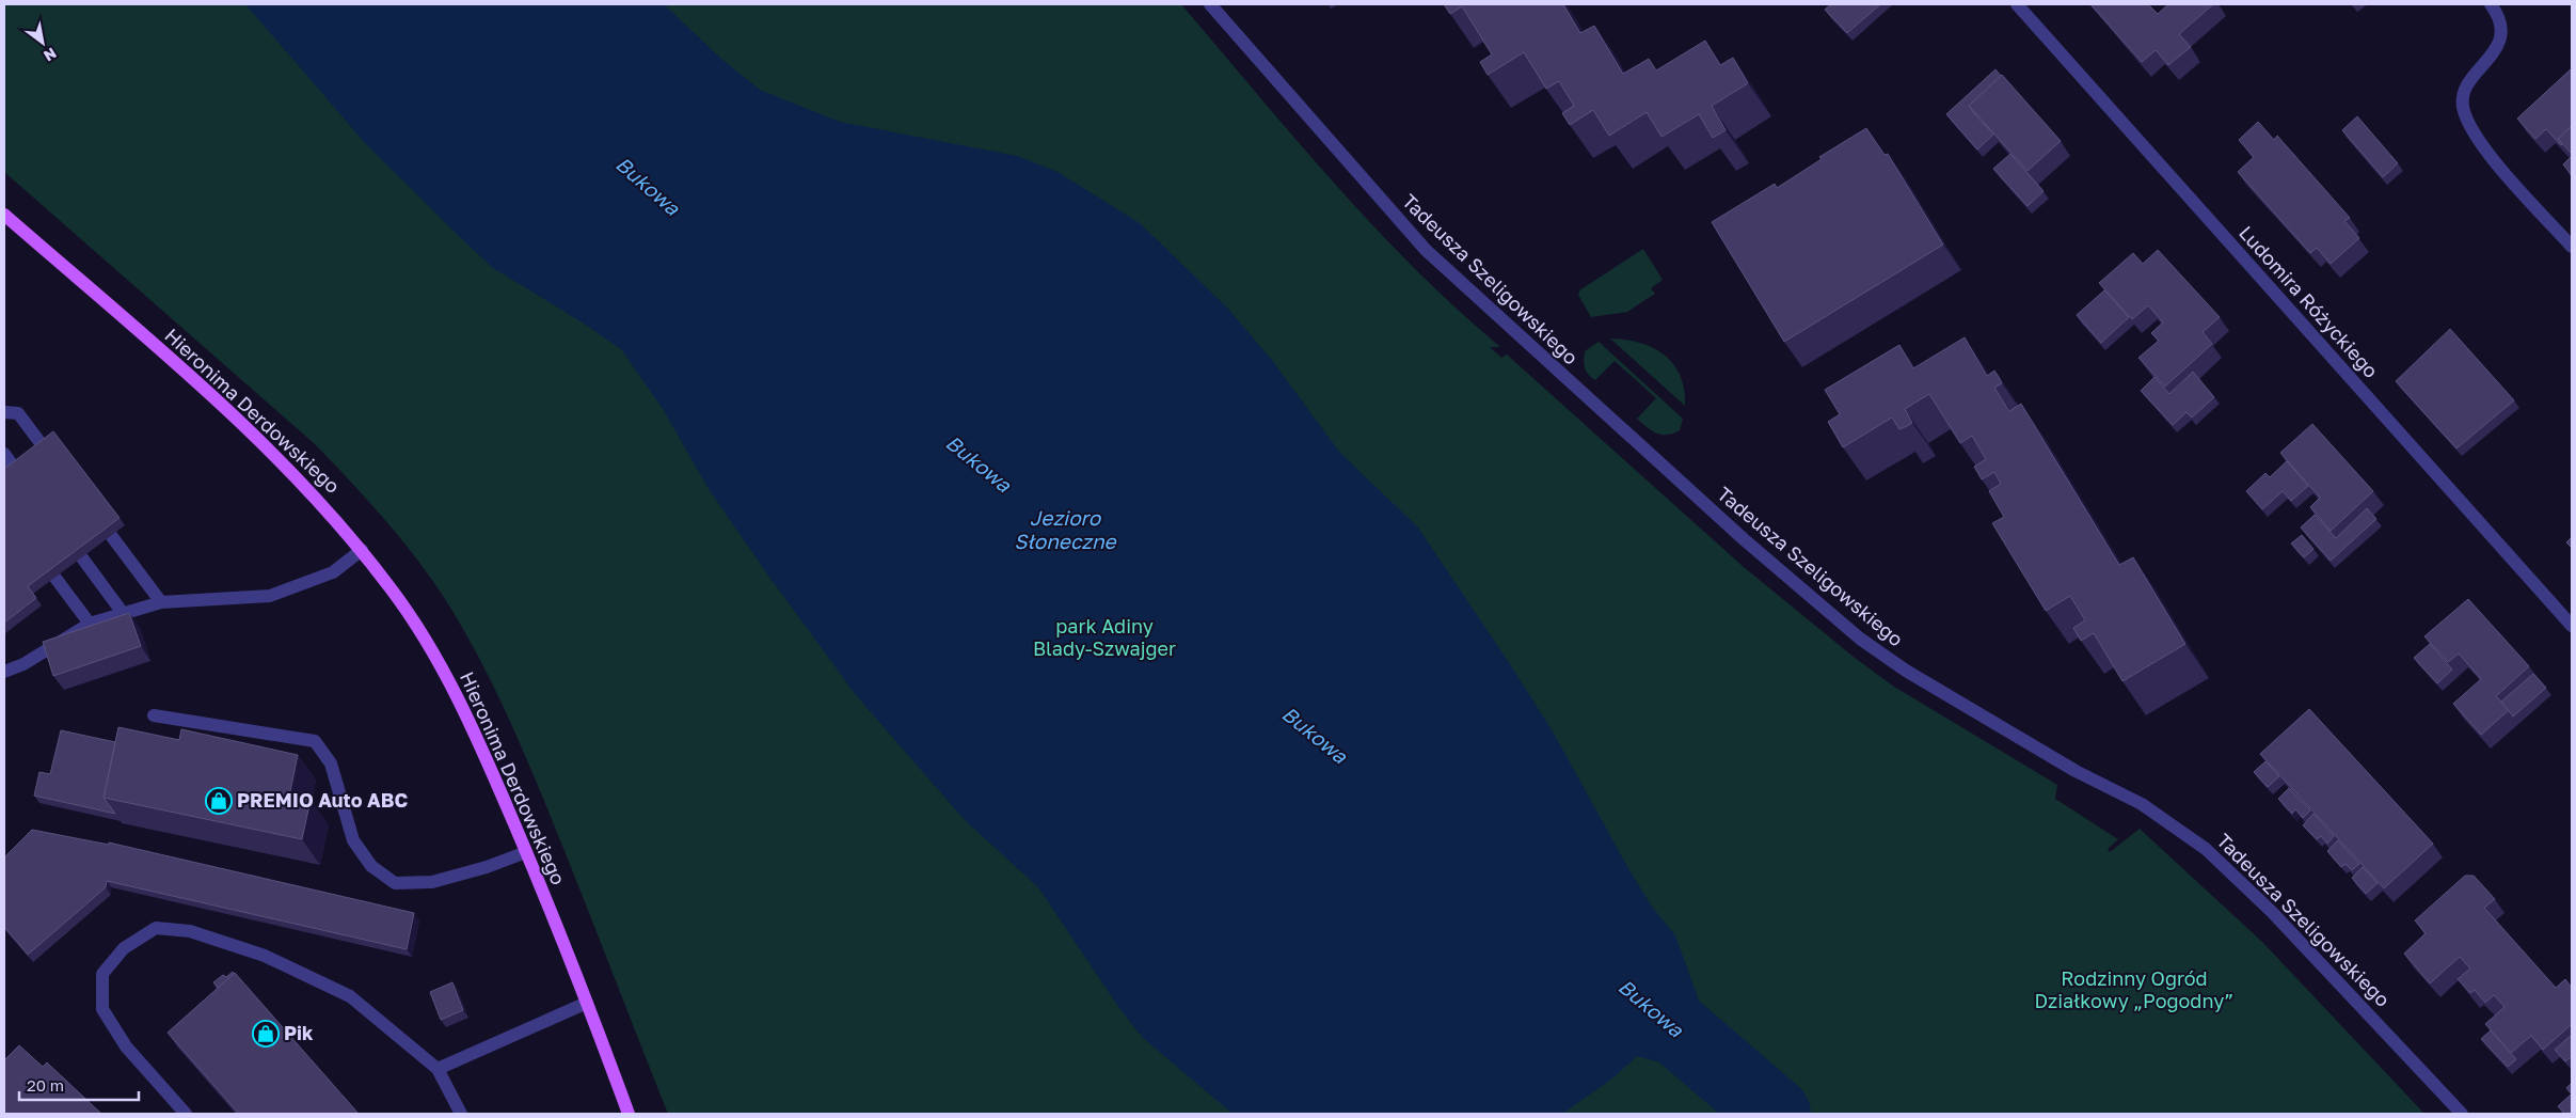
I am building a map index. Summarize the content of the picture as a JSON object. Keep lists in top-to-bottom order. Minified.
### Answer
{"streets":{"main road":["Hieronima Derdowskiego"],"street":["Tadeusza Szeligowskiego","Ludomira Różyckiego"]},"water":["Bukowa","Jezioro Słoneczne"],"parks":["park Adiny Blady-Szwajger","Rodzinny Ogród Działkowy „Pogodny”"],"places":{"shop":["PREMIO Auto ABC","Pik"]},"scale_bar":"20 m","north":"bottom right"}
